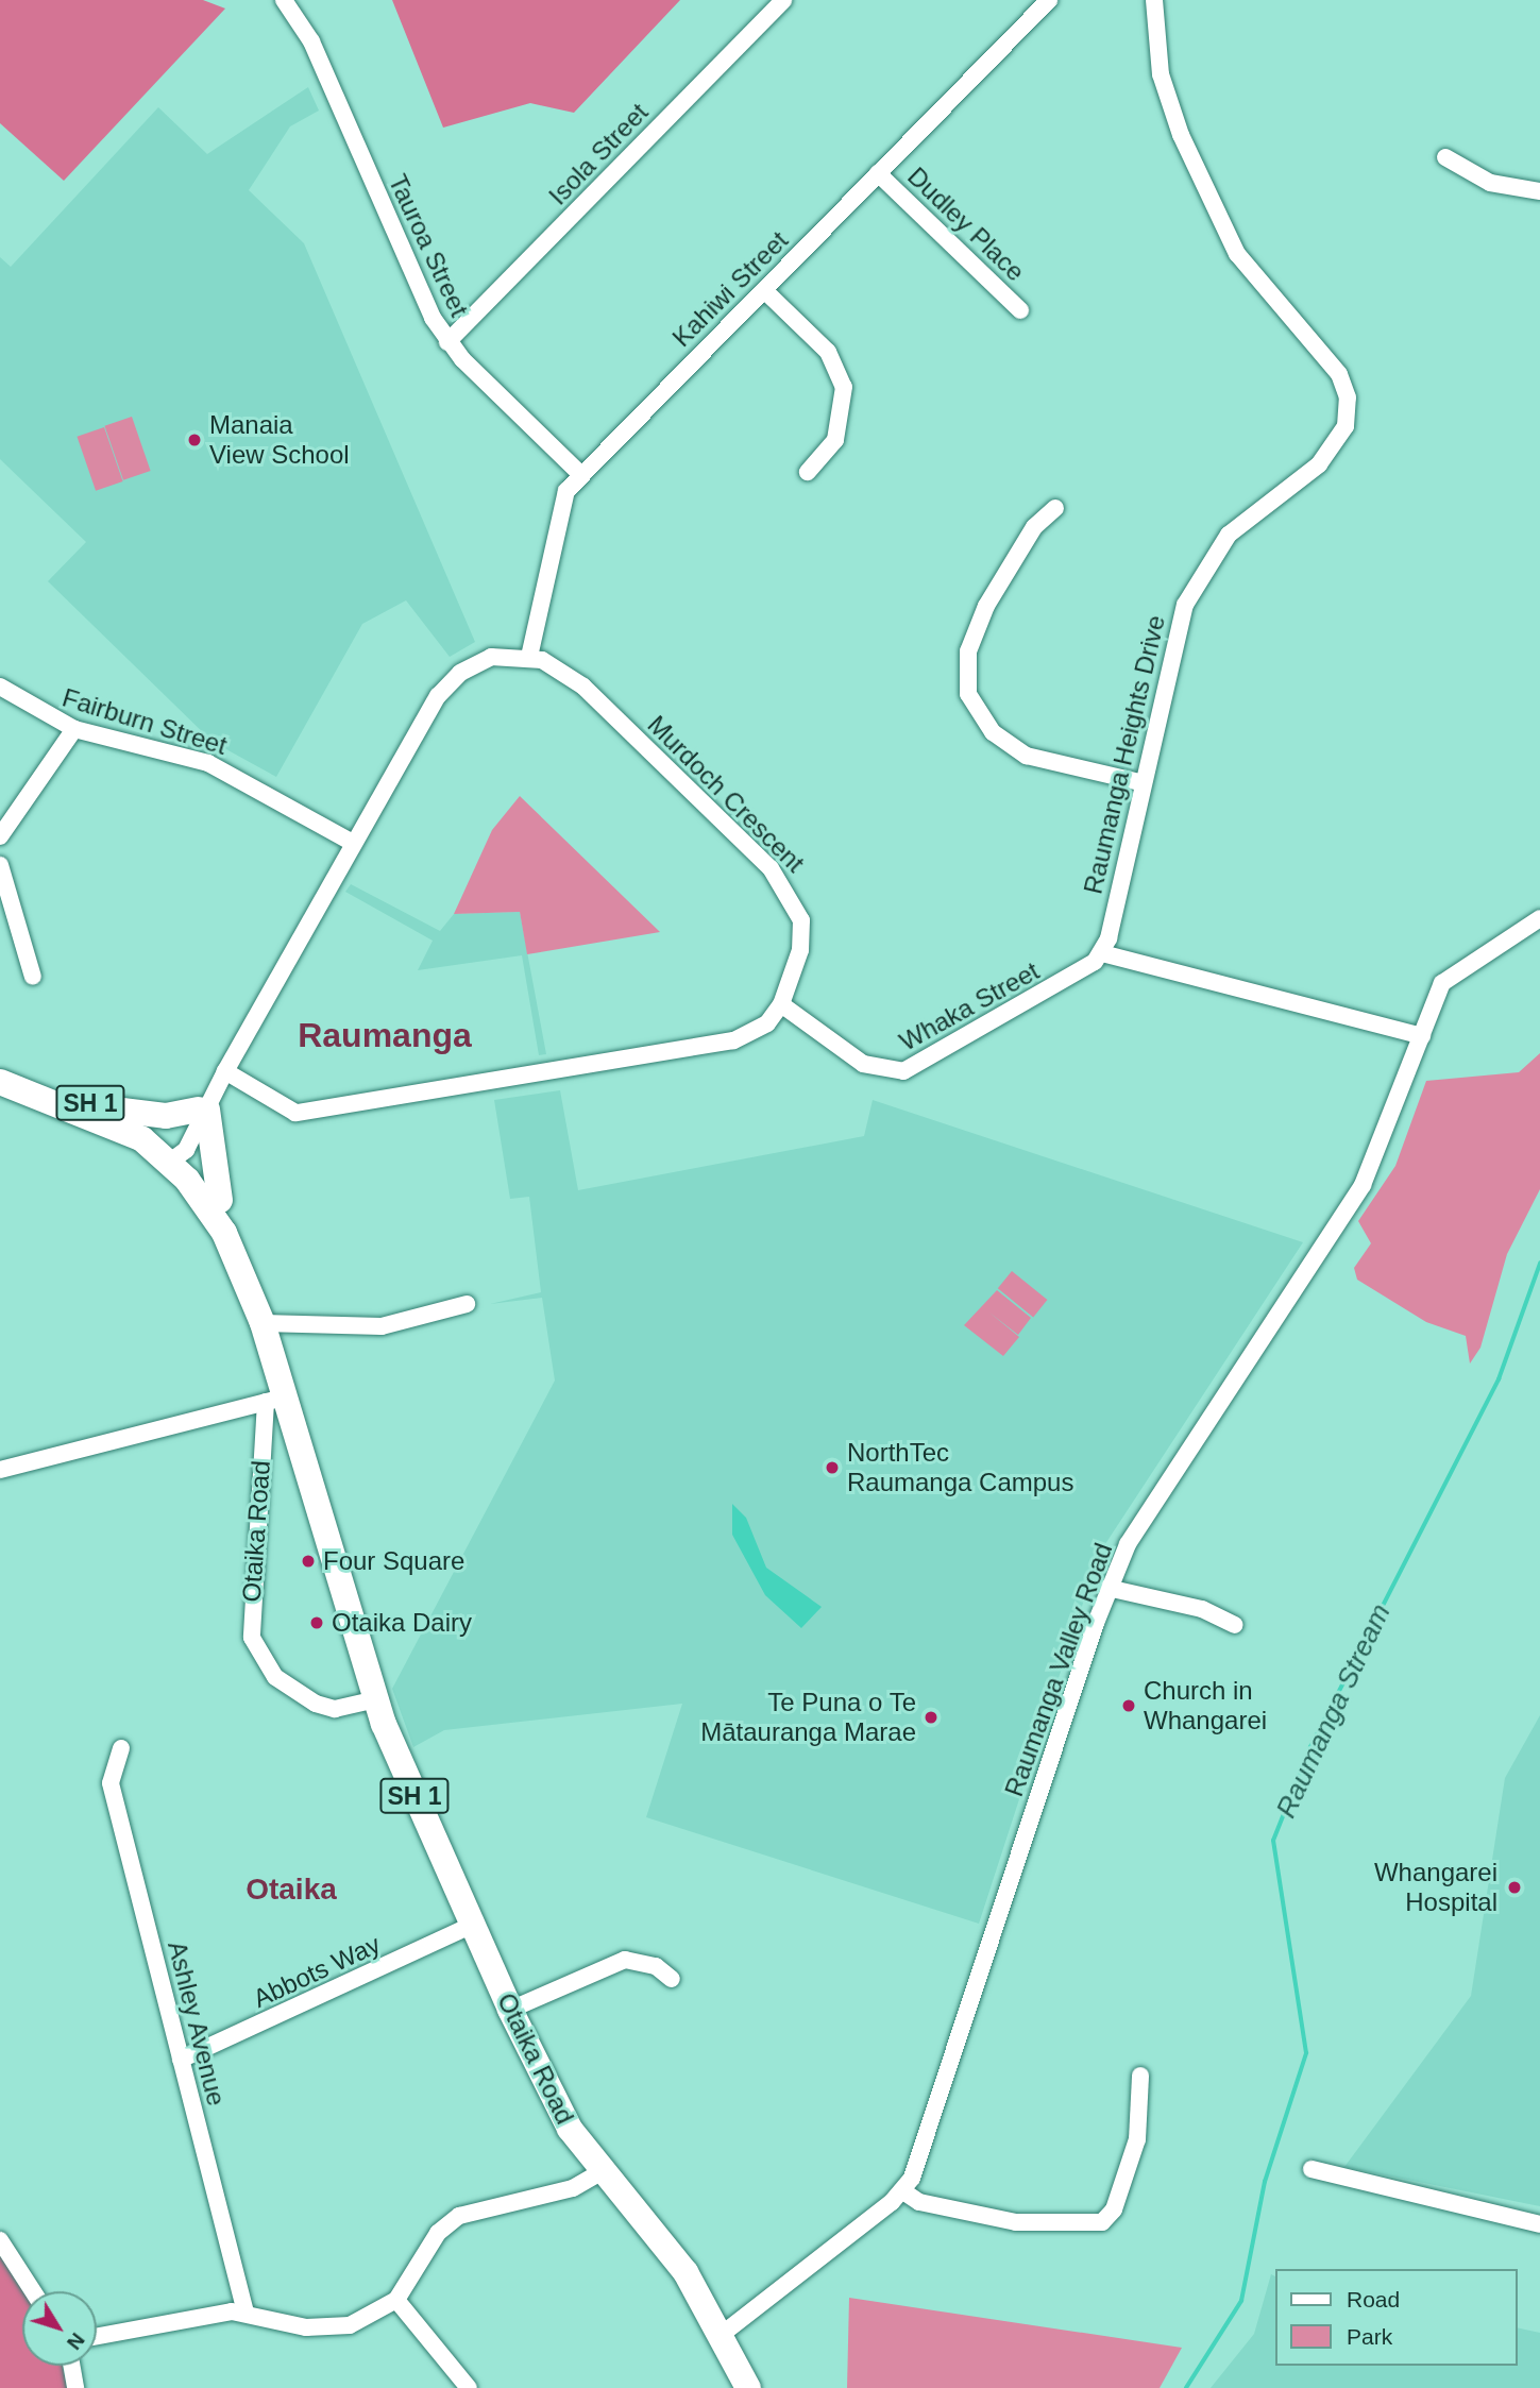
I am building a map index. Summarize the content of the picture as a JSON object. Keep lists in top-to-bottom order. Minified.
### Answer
{"streets":{"highway":["SH 1","Otaika Road"],"street":["Isola Street","Dudley Place","Tauroa Street","Kahiwi Street","Fairburn Street","Raumanga Heights Drive","Murdoch Crescent","Whaka Street","Raumanga Valley Road","Abbots Way","Ashley Avenue"]},"crossings":[["Isola Street","Tauroa Street"],["Dudley Place","Kahiwi Street"],["Tauroa Street","Kahiwi Street"],["Kahiwi Street","Murdoch Crescent"],["Fairburn Street","Murdoch Crescent"],["Raumanga Heights Drive","Whaka Street"],["Murdoch Crescent","Whaka Street"],["Murdoch Crescent","Otaika Road"],["Otaika Road","Abbots Way"],["Abbots Way","Ashley Avenue"]],"districts":["Raumanga","Otaika"],"water":["Raumanga Stream"],"places":["Manaia View School","NorthTec Raumanga Campus","Four Square","Otaika Dairy","Church in Whangarei","Te Puna o Te Mātauranga Marae","Whangarei Hospital"],"legend":["Road","Park"],"north":"bottom right"}
